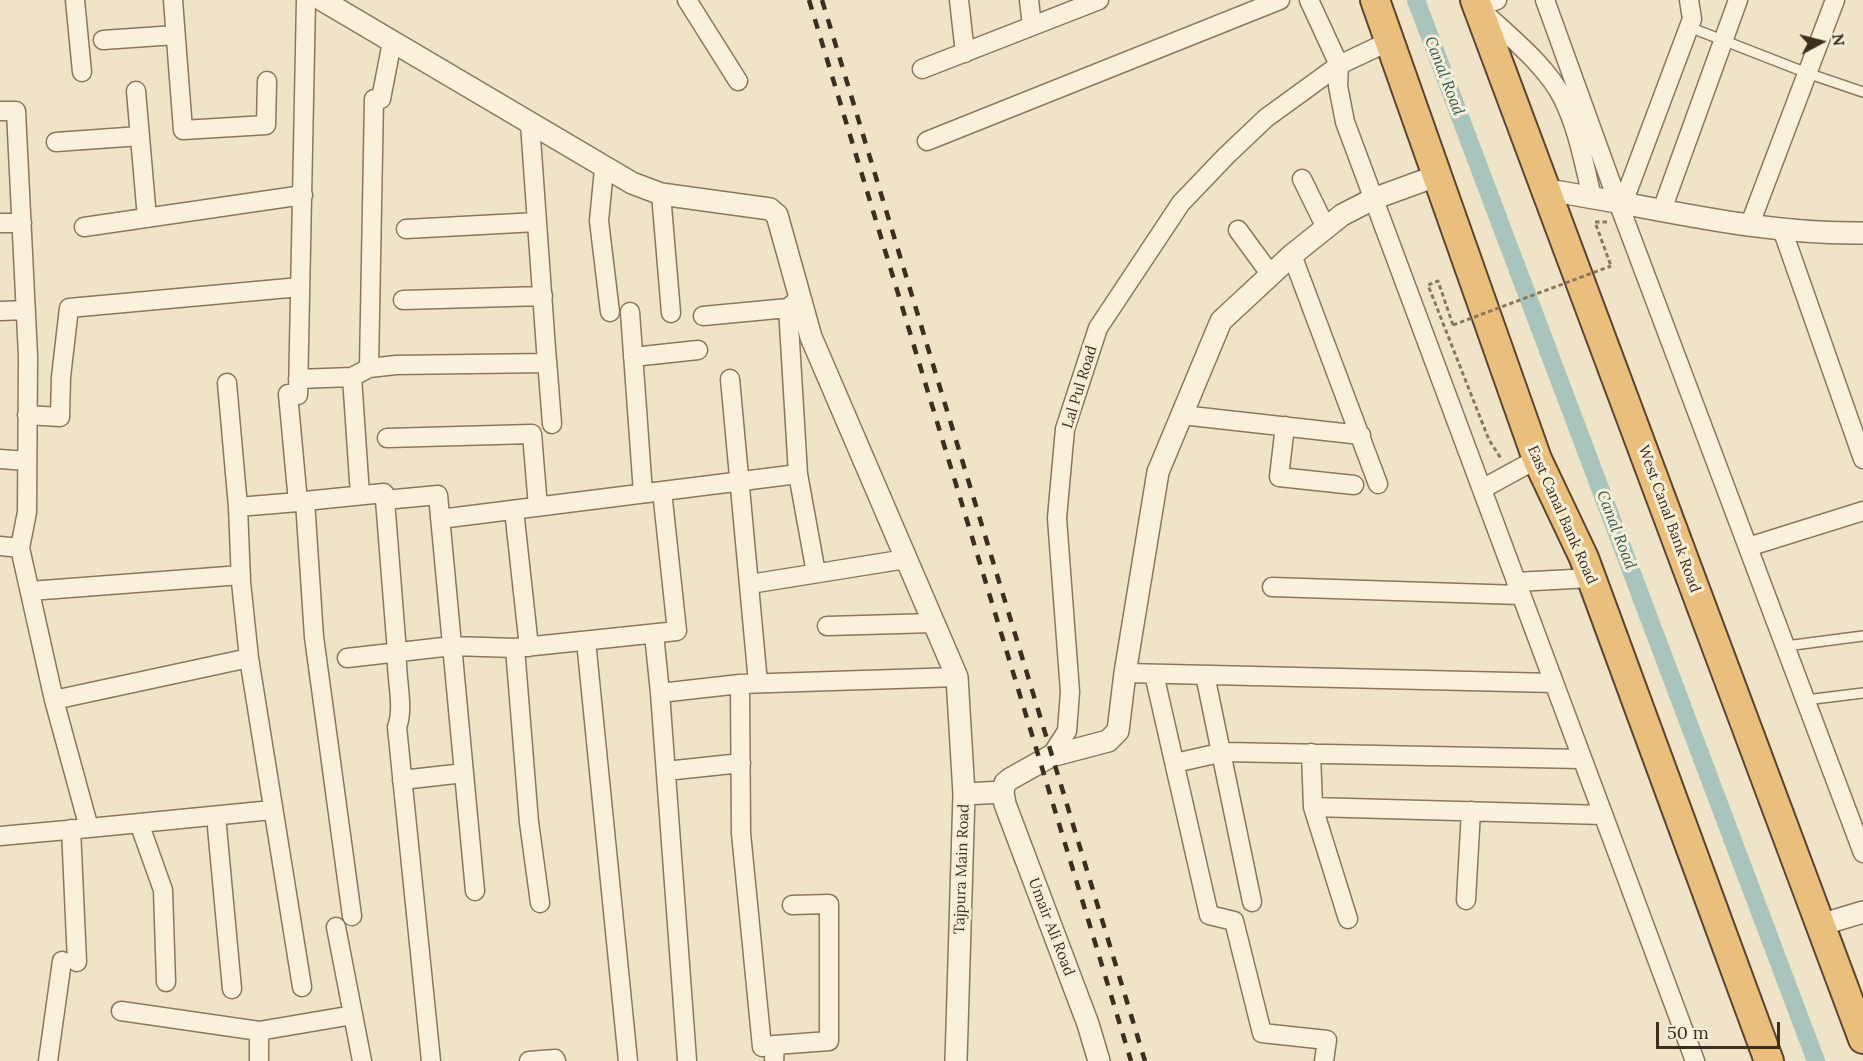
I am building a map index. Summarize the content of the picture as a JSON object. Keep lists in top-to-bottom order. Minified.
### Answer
{"streets":{"highway":["East Canal Bank Road","West Canal Bank Road"],"street":["Lal Pul Road","Tajpura Main Road","Umair Ali Road"]},"crossings":[["Lal Pul Road","East Canal Bank Road"],["Lal Pul Road","Umair Ali Road"]],"water":["Canal Road"],"scale_bar":"50 m","north":"right"}
